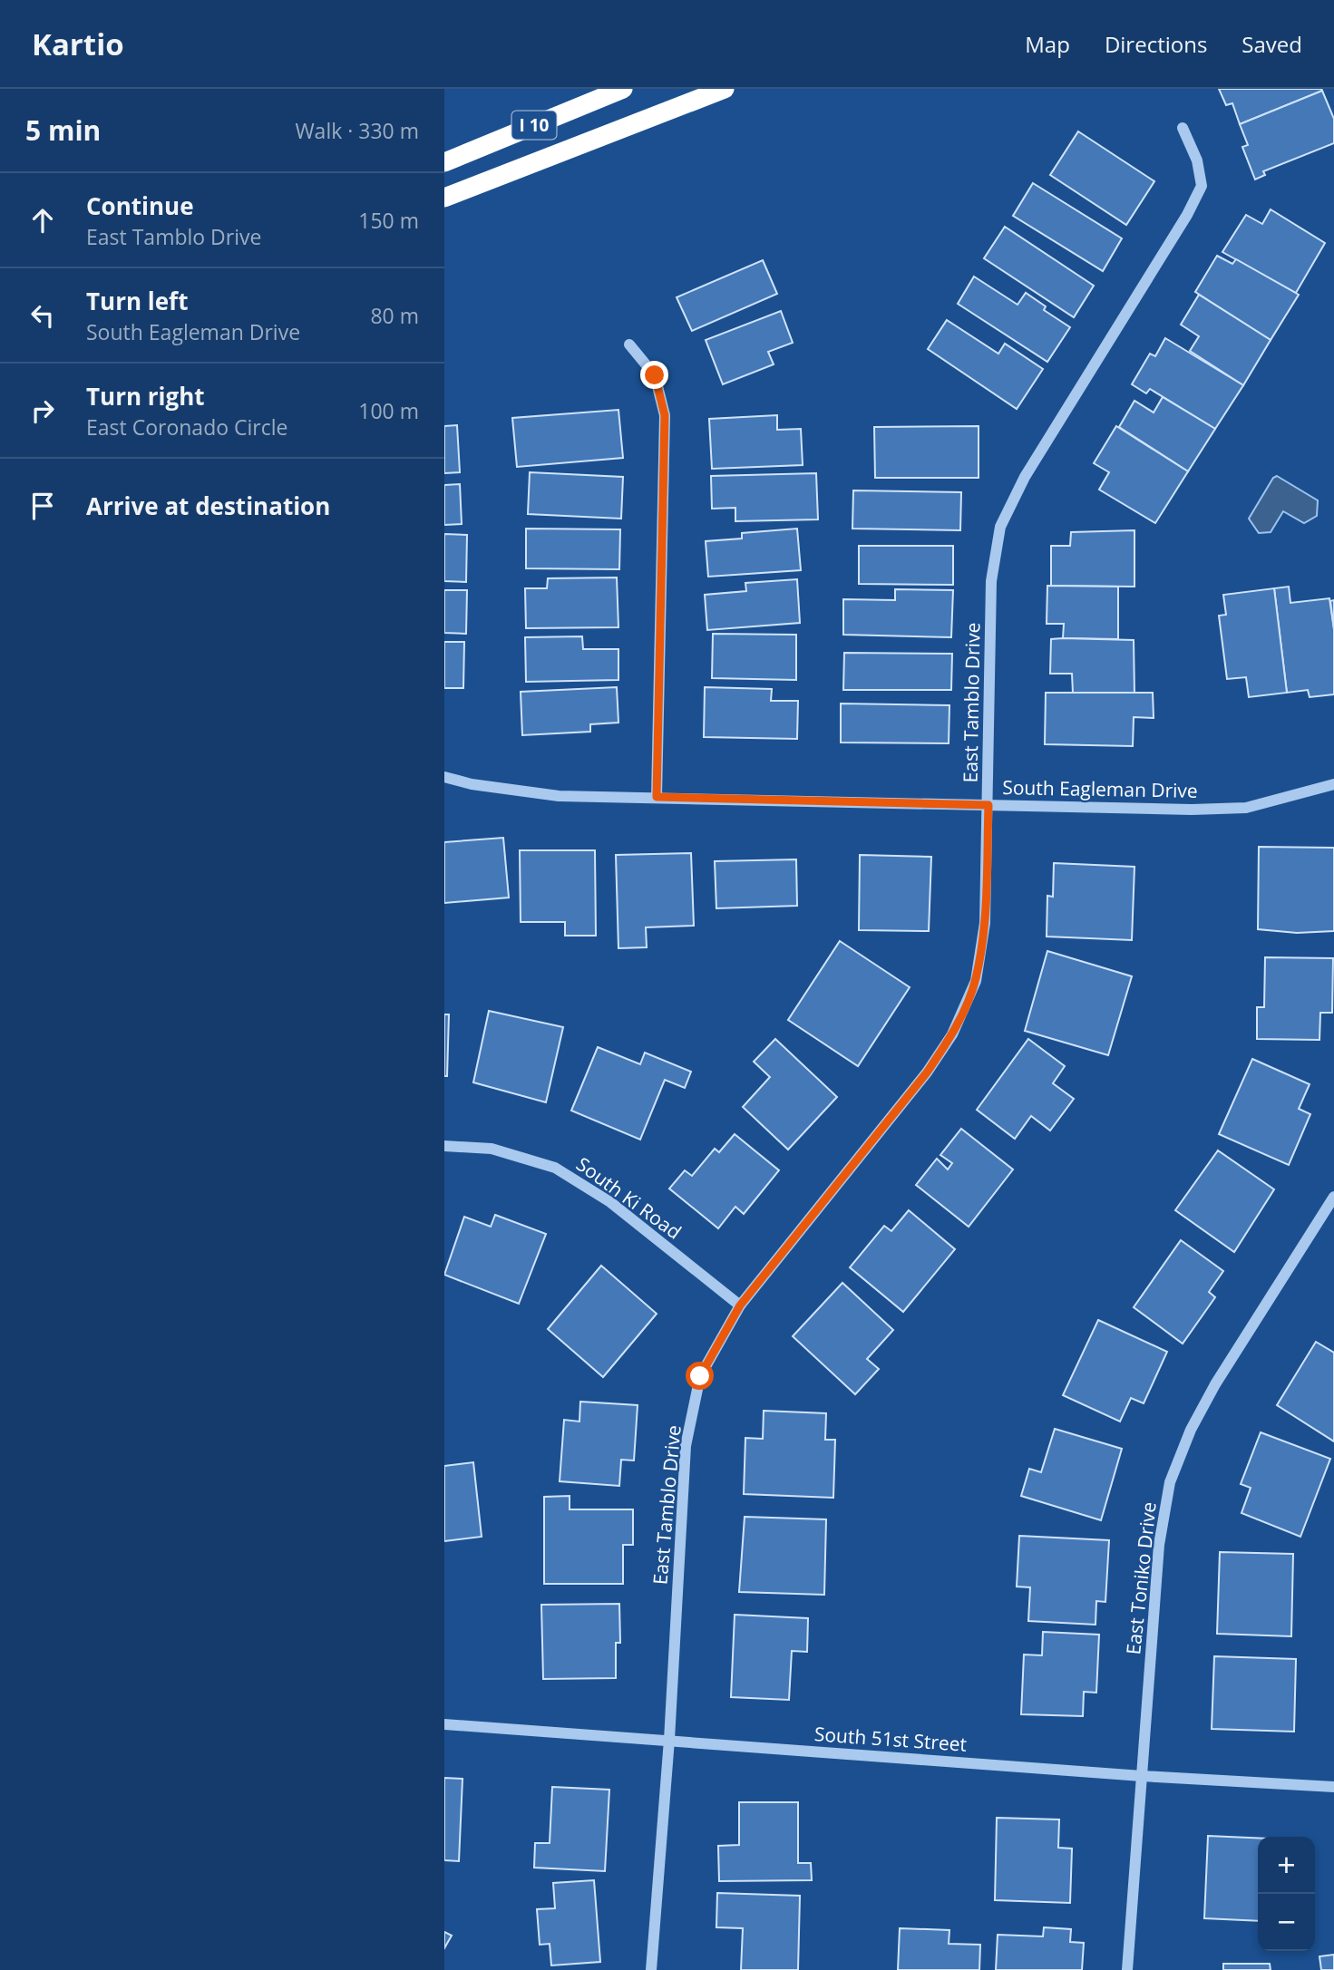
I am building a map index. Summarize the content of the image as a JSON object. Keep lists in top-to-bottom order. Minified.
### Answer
{"streets":{"highway":["I 10"],"street":["East Tamblo Drive","South Eagleman Drive","South Ki Road","East Toniko Drive","South 51st Street"]},"crossings":[["East Tamblo Drive","South Eagleman Drive"],["East Tamblo Drive","South Ki Road"],["East Tamblo Drive","South 51st Street"],["East Toniko Drive","South 51st Street"]],"page":{"header":"Kartio","nav":["Map","Directions","Saved"],"heading":["5 min","Walk · 330 m"],"list":[["Continue","East Tamblo Drive","150 m"],["Turn left","South Eagleman Drive","80 m"],["Turn right","East Coronado Circle","100 m"],"Arrive at destination"],"map_buttons":["+","−"]}}
